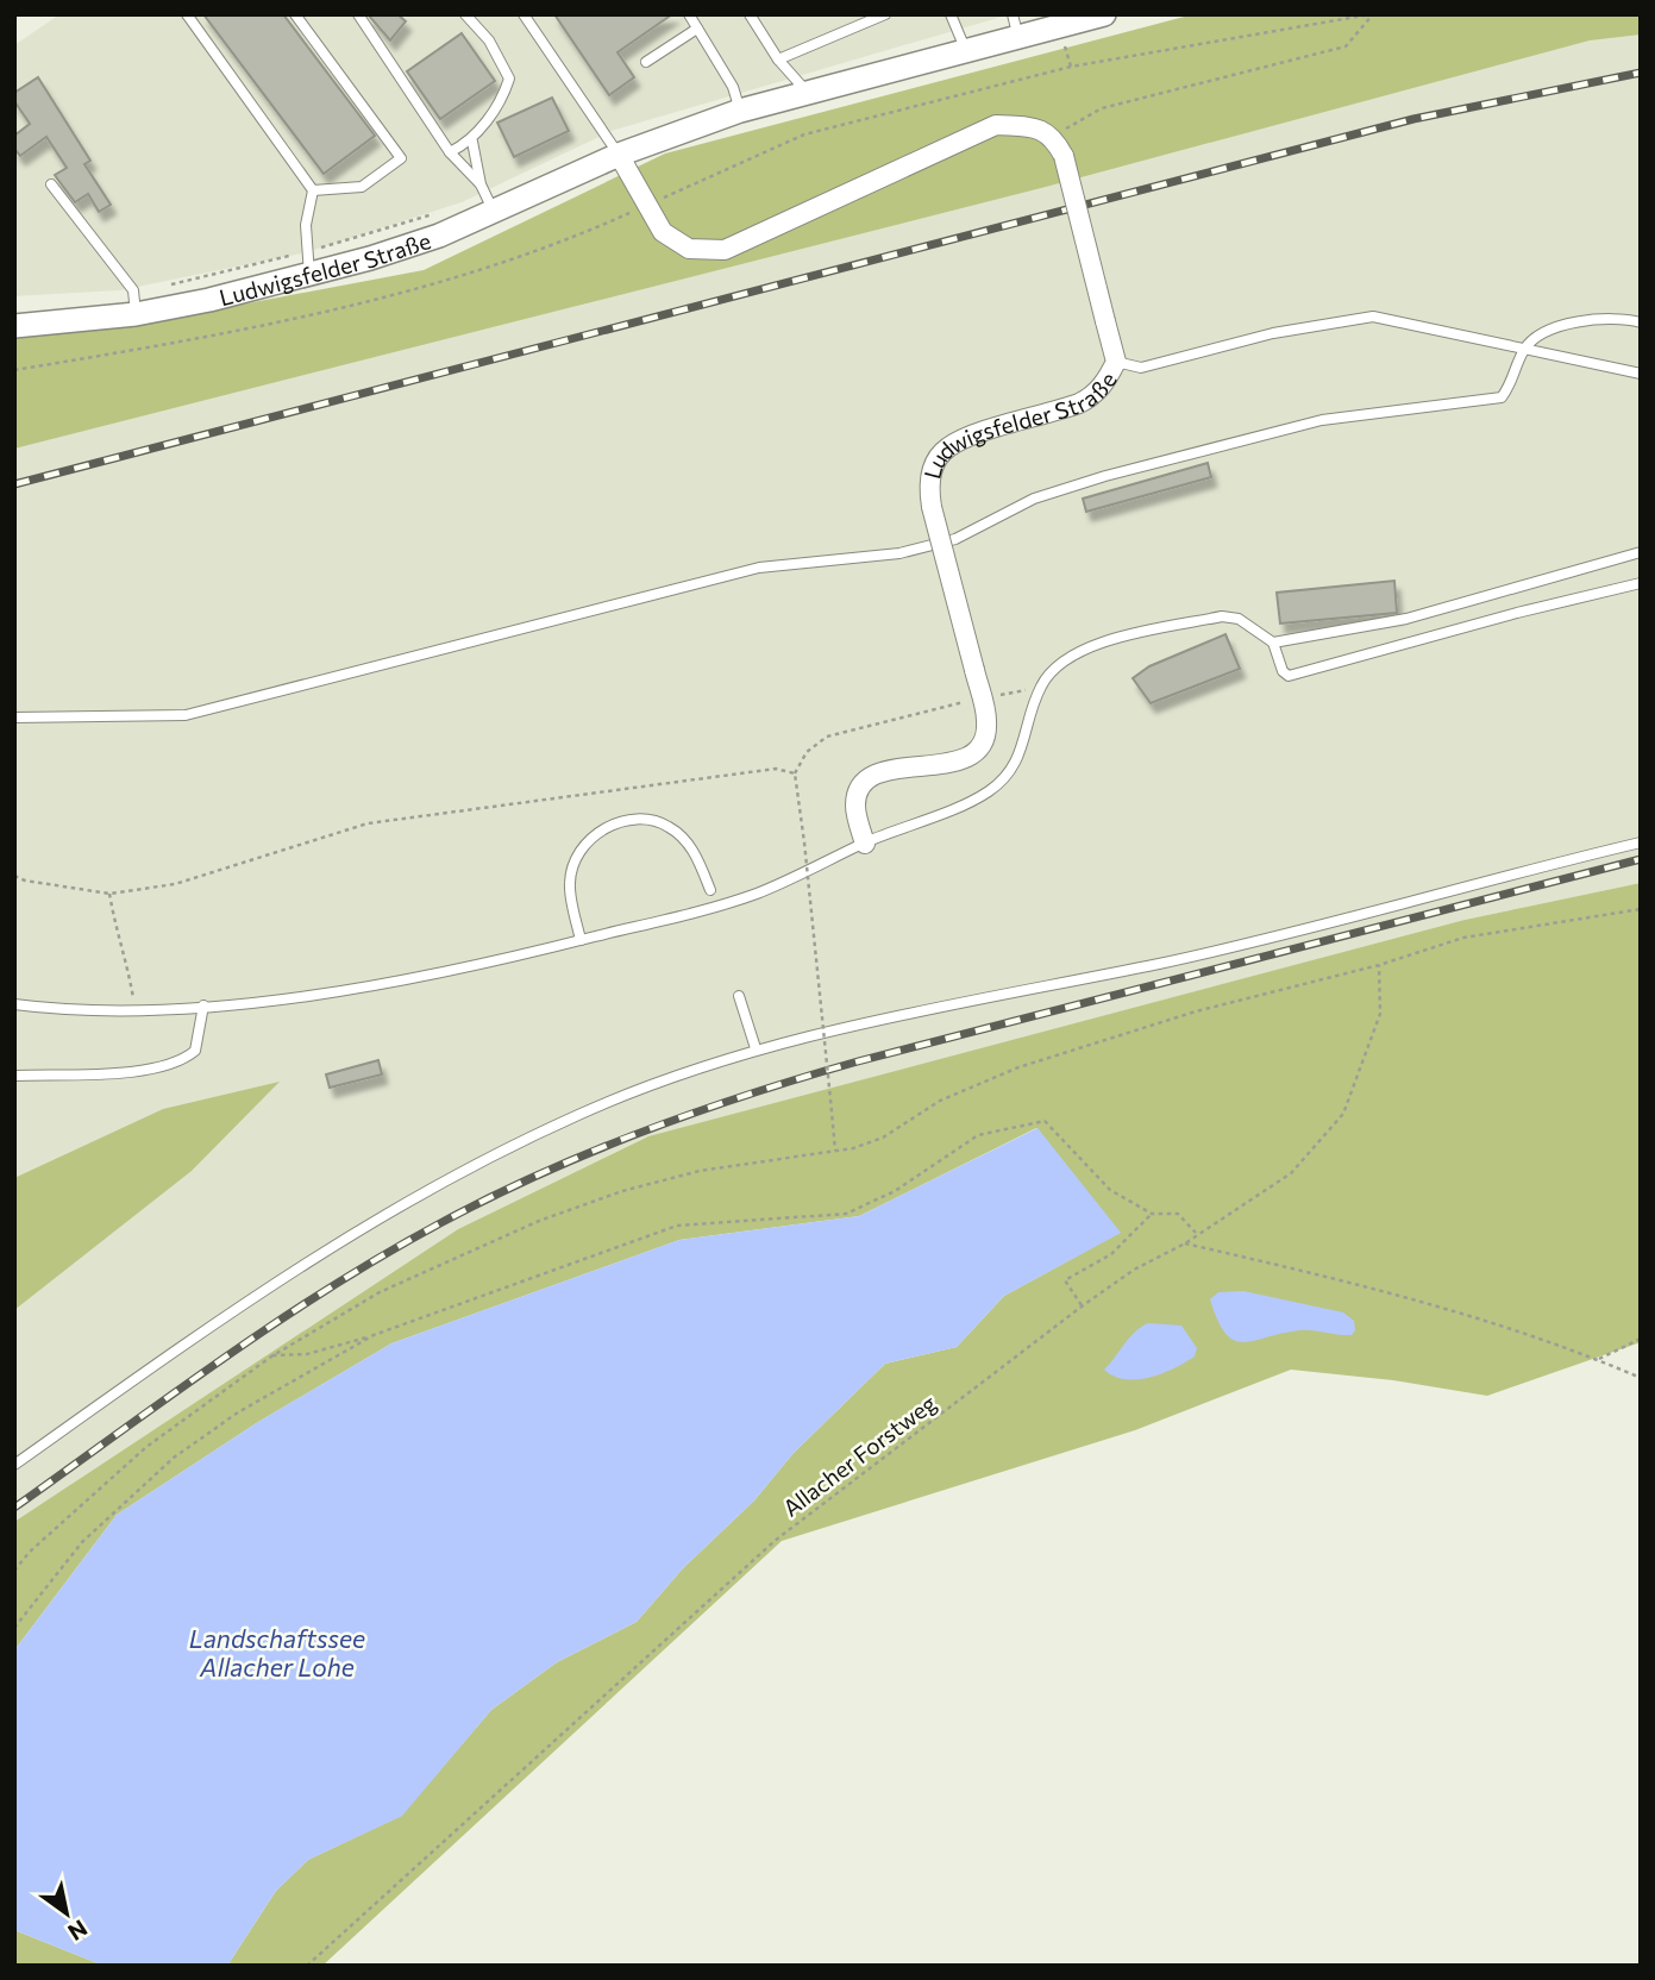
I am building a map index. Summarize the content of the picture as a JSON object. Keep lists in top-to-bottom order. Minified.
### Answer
{"streets":{"street":["Ludwigsfelder Straße"],"path":["Allacher Forstweg"]},"water":["Landschaftssee Allacher Lohe"],"north":"bottom right"}
